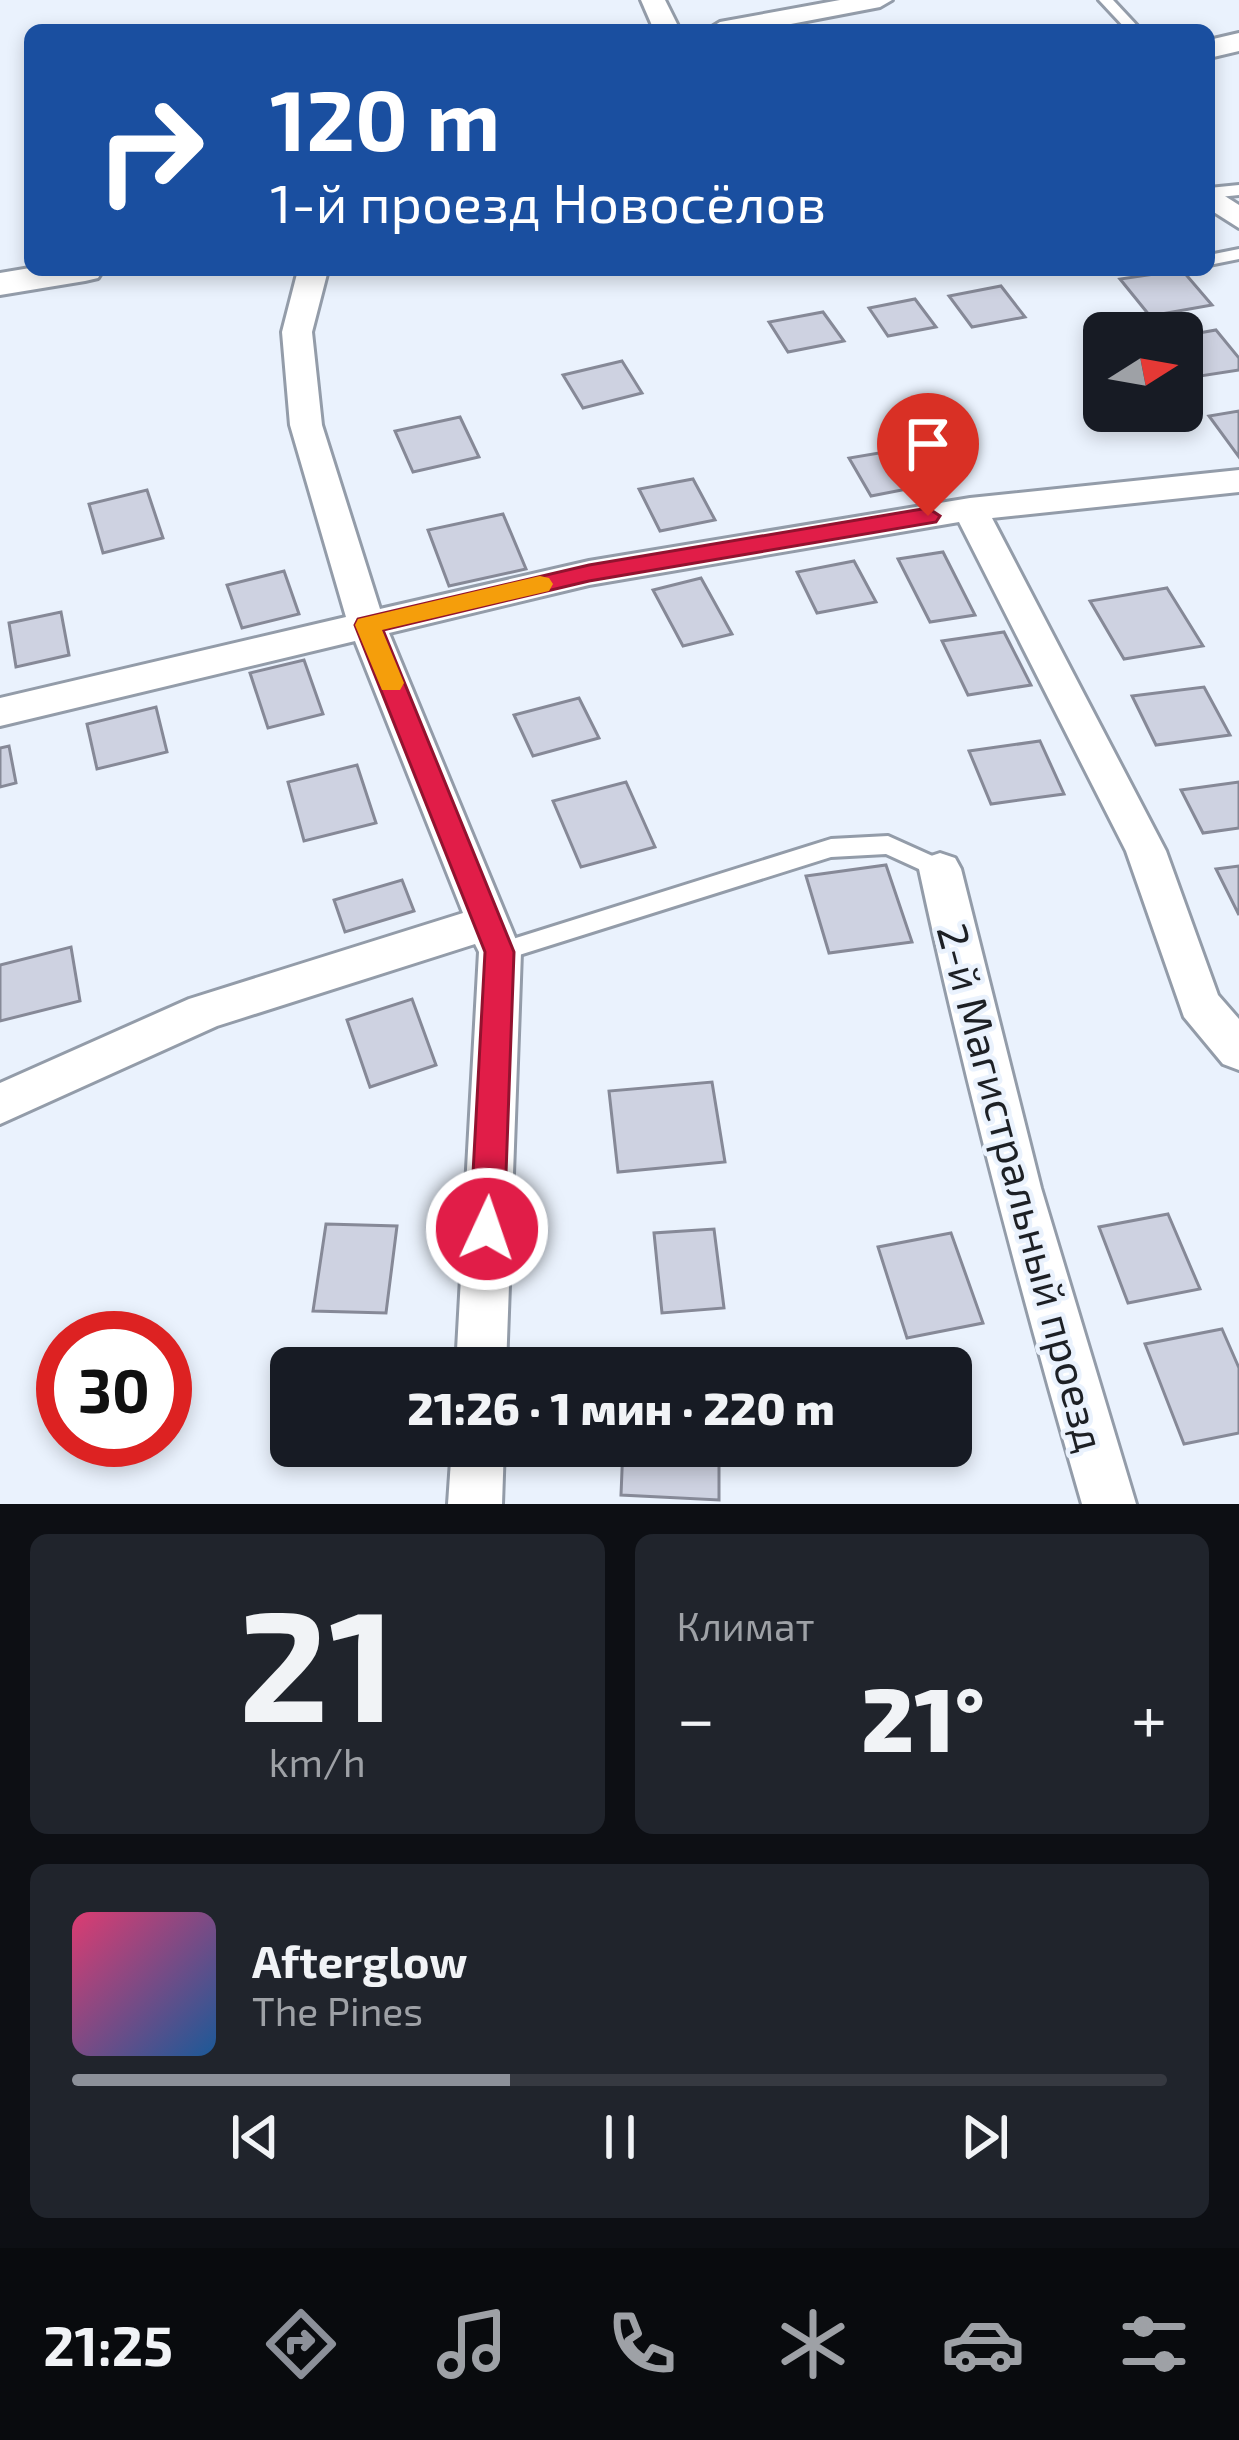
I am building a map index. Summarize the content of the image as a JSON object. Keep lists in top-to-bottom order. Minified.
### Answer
{"streets":{"street":["2-й Магистральный проезд"]},"north":"right","page":{"turn":["120 m","1-й проезд Новосёлов"],"limit":"30","trip":"21:26 · 1 мин · 220 m","tile":[["21","km/h"],"Климат"],"heat":["−","21°","+"],"song":["Afterglow","The Pines"],"tabs":"21:25"}}
